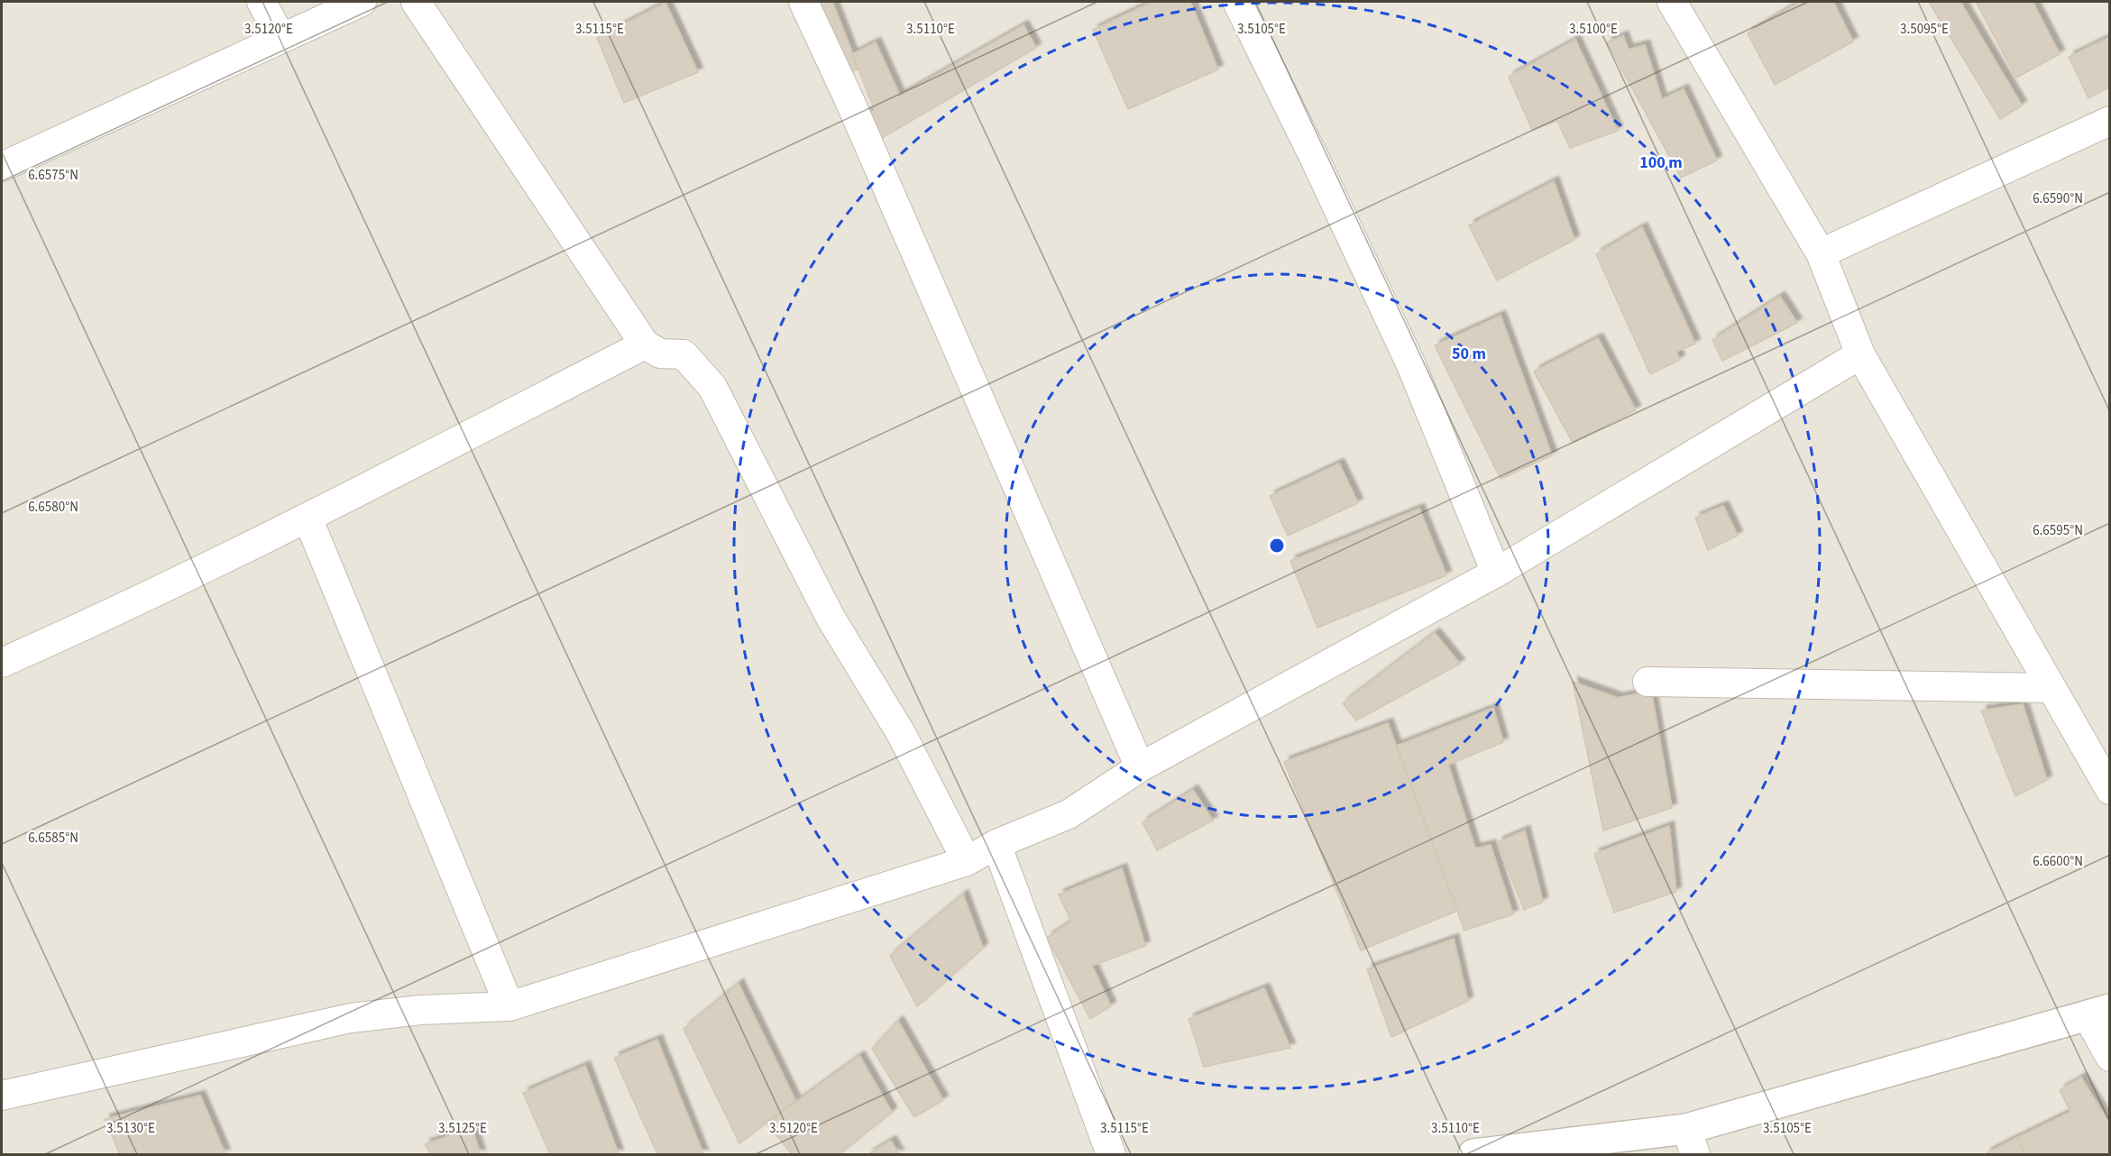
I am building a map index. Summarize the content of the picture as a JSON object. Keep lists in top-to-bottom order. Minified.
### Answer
{"coordinates":["3.5120°E","3.5115°E","3.5110°E","3.5105°E","3.5100°E","3.5095°E","6.6575°N","6.6590°N","6.6580°N","6.6595°N","6.6585°N","6.6600°N","3.5130°E","3.5125°E"],"rings":["100 m","50 m"]}
